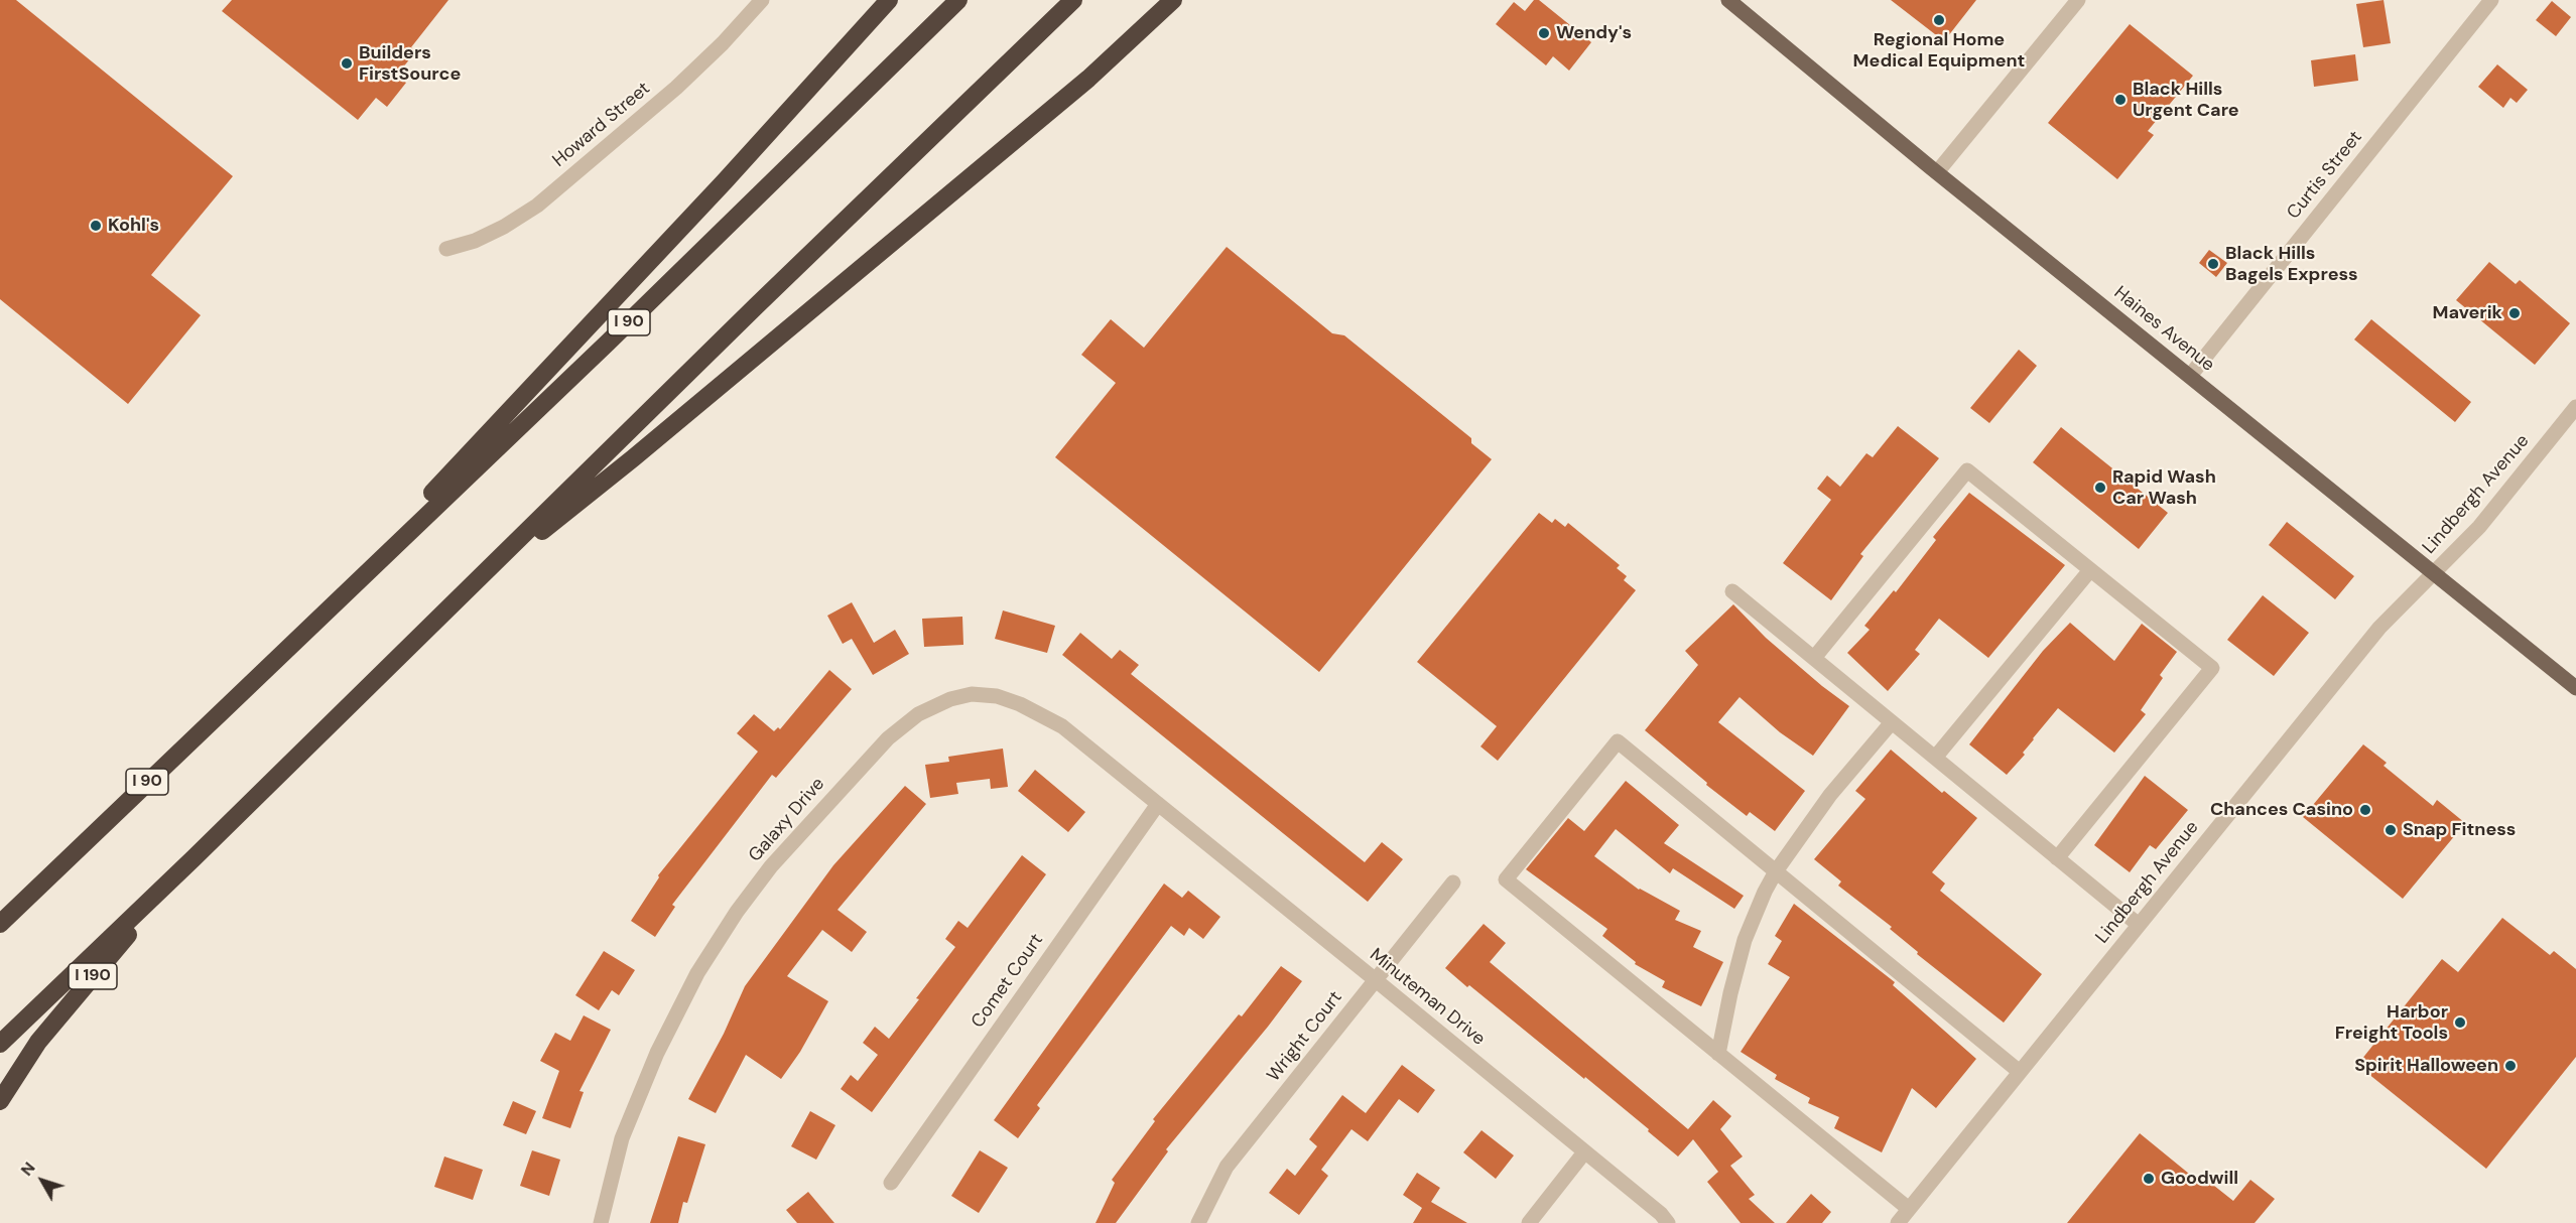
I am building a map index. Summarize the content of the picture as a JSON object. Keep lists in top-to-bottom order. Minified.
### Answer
{"streets":{"highway":["I 90","I 190"],"main road":["Haines Avenue"],"street":["Howard Street","Curtis Street","Lindbergh Avenue","Galaxy Drive","Comet Court","Minuteman Drive","Wright Court"]},"crossings":[["Curtis Street","Haines Avenue"],["Haines Avenue","Lindbergh Avenue"],["Galaxy Drive","Comet Court"],["Galaxy Drive","Minuteman Drive"],["Comet Court","Minuteman Drive"],["Minuteman Drive","Wright Court"]],"places":["Regional Home Medical Equipment","Wendy's","Builders FirstSource","Black Hills Urgent Care","Kohl's","Black Hills Bagels Express","Maverik","Rapid Wash Car Wash","Chances Casino","Snap Fitness","Harbor Freight Tools","Spirit Halloween","Goodwill"],"north":"top left"}
